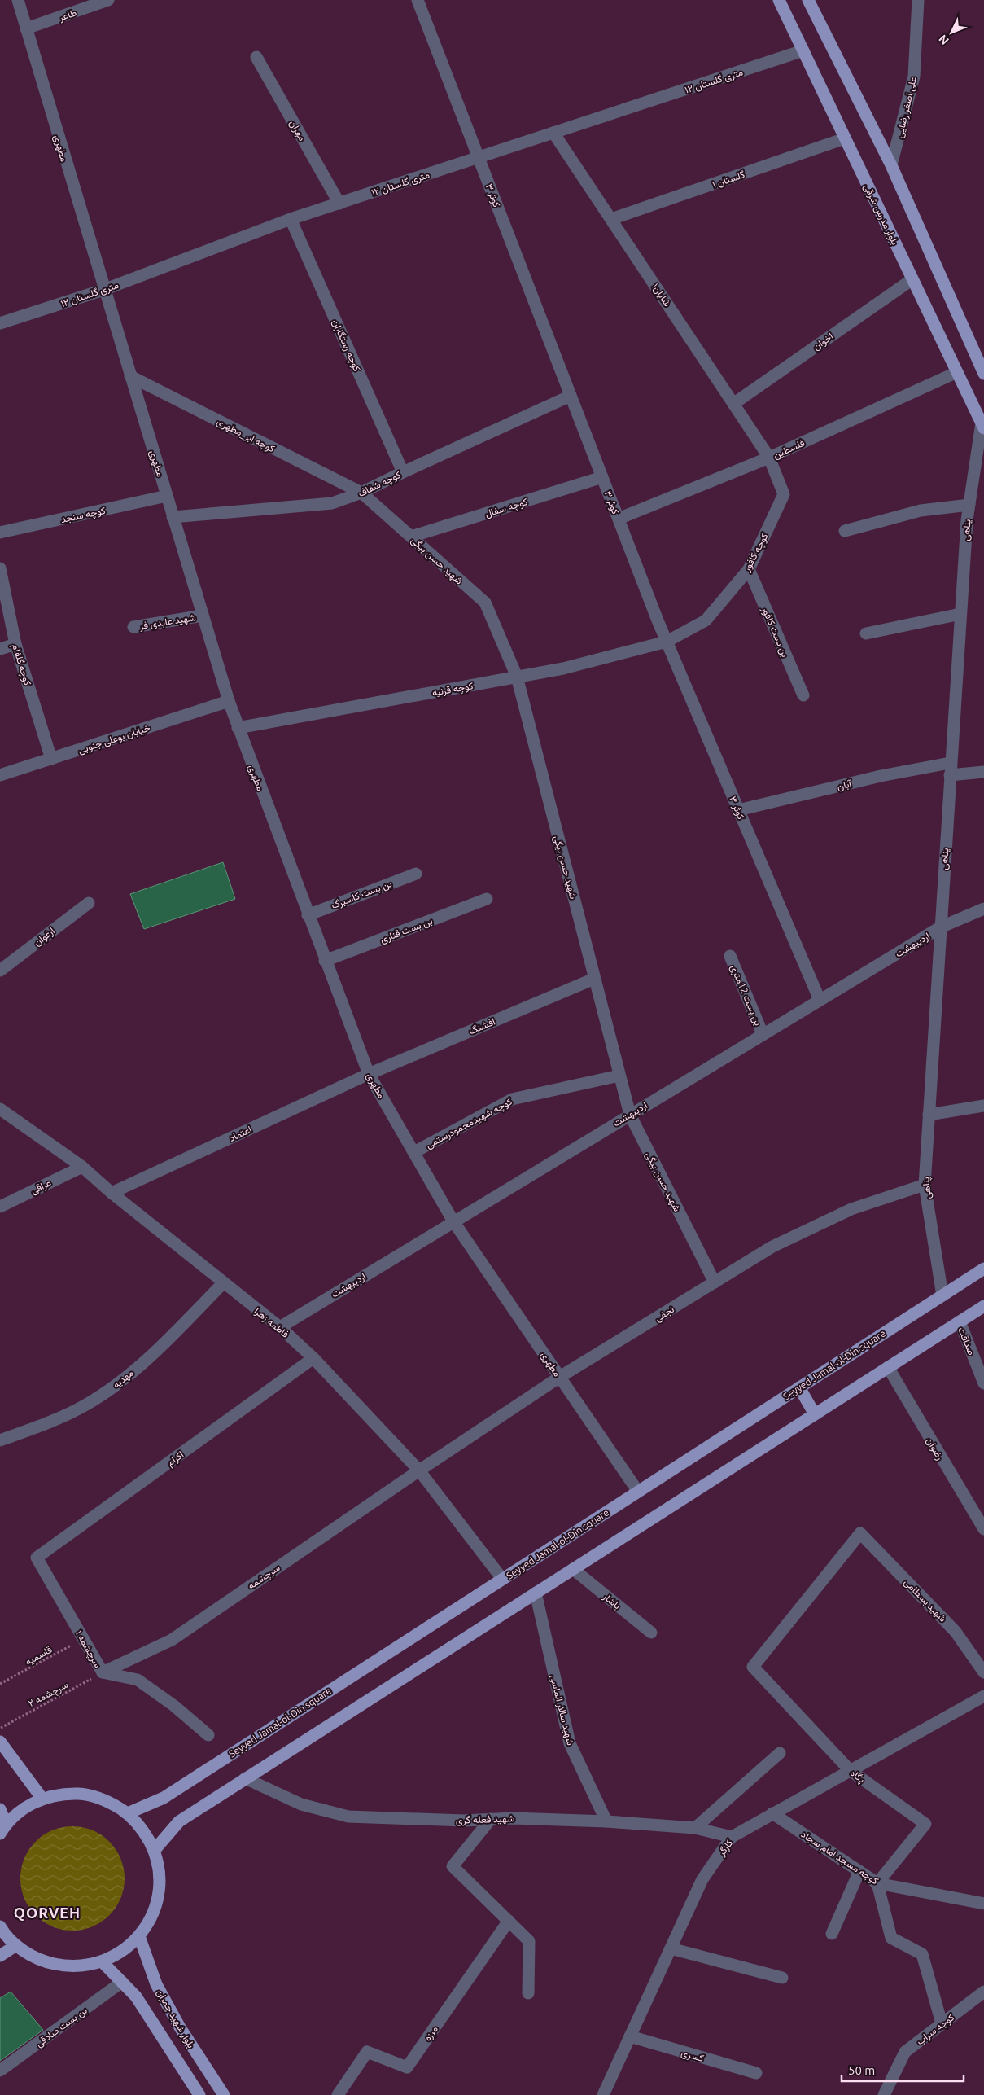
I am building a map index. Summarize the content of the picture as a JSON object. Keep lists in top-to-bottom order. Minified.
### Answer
{"streets":{"main road":["بلوار مدرس شرقی","Seyyed Jamal-ol-Din square","بلوار شهید چمران"],"street":["طاعر","۱۲ متری گلستان","علی اصغر رضایی","مهران","مطهری","گلستان ۱","کوثر ۳","شایان۱","اخوان","کوچه رستگاران","کوچه ابر_مطهری","فلسطین","کوچه شفاف","کوچه سفال","کوچه سنجد","پناهی","کوچه کافور","شهید حسن بیگی","شهید عابدی فر","بن بست کافور","کوچه گلفام","کوچه قرنیه","خیابان بوعلی جنوبی","آبان","بن بست کاسبرگ","بن بست قناری","ارغوان","اردیبهشت","بن بست 12متری","افشنگ","کوچه شهیدمحمودرستمی","اعتماد","عراقی","نجفی","فاطمه زهرا","صداقت","مهدیه","رضوان","اکرام","سرچشمه","شهید بسطامی","یاشار","سرچشمه ۱","شهید سالار الماسی","پگاه","شهید فعله گری","کارگر","کوچه مسجد امام سجاد","بن بست صادقی","کوچه سراب","مرزه","کسری"],"path":["قاسمیه","سرچشمه ۲"]},"crossings":[["طاعر","مطهری"],["۱۲ متری گلستان","مهران"],["۱۲ متری گلستان","مطهری"],["۱۲ متری گلستان","کوثر ۳"],["۱۲ متری گلستان","بلوار مدرس شرقی"],["۱۲ متری گلستان","شایان۱"],["۱۲ متری گلستان","کوچه رستگاران"],["مطهری","کوچه ابر_مطهری"],["مطهری","کوچه شفاف"],["مطهری","کوچه سنجد"],["مطهری","شهید عابدی فر"],["مطهری","کوچه قرنیه"],["مطهری","خیابان بوعلی جنوبی"],["مطهری","بن بست کاسبرگ"],["مطهری","بن بست قناری"],["مطهری","اردیبهشت"],["مطهری","افشنگ"],["مطهری","کوچه شهیدمحمودرستمی"],["مطهری","اعتماد"],["مطهری","نجفی"],["مطهری","Seyyed Jamal-ol-Din square"],["گلستان ۱","بلوار مدرس شرقی"],["گلستان ۱","شایان۱"],["کوثر ۳","فلسطین"],["کوثر ۳","کوچه شفاف"],["کوثر ۳","کوچه سفال"],["کوثر ۳","کوچه کافور"],["کوثر ۳","کوچه قرنیه"],["کوثر ۳","آبان"],["کوثر ۳","اردیبهشت"],["بلوار مدرس شرقی","اخوان"],["بلوار مدرس شرقی","فلسطین"],["بلوار مدرس شرقی","پناهی"],["شایان۱","اخوان"],["شایان۱","فلسطین"],["شایان۱","کوچه کافور"],["کوچه رستگاران","کوچه شفاف"],["کوچه ابر_مطهری","کوچه شفاف"],["کوچه ابر_مطهری","شهید حسن بیگی"],["فلسطین","کوچه کافور"],["کوچه شفاف","شهید حسن بیگی"],["کوچه سفال","شهید حسن بیگی"],["پناهی","آبان"],["پناهی","اردیبهشت"],["پناهی","نجفی"],["پناهی","Seyyed Jamal-ol-Din square"],["کوچه کافور","بن بست کافور"],["کوچه کافور","کوچه قرنیه"],["شهید حسن بیگی","کوچه قرنیه"],["شهید حسن بیگی","اردیبهشت"],["شهید حسن بیگی","افشنگ"],["شهید حسن بیگی","کوچه شهیدمحمودرستمی"],["شهید حسن بیگی","نجفی"],["کوچه گلفام","خیابان بوعلی جنوبی"],["اردیبهشت","بن بست 12متری"],["اردیبهشت","فاطمه زهرا"],["افشنگ","اعتماد"],["اعتماد","فاطمه زهرا"],["عراقی","فاطمه زهرا"],["نجفی","فاطمه زهرا"],["نجفی","سرچشمه"],["فاطمه زهرا","Seyyed Jamal-ol-Din square"],["فاطمه زهرا","مهدیه"],["فاطمه زهرا","اکرام"],["فاطمه زهرا","سرچشمه"],["اکرام","سرچشمه ۱"],["سرچشمه","سرچشمه ۱"],["سرچشمه","سرچشمه ۲"],["شهید بسطامی","پگاه"],["سرچشمه ۱","قاسمیه"],["سرچشمه ۱","سرچشمه ۲"],["شهید سالار الماسی","شهید فعله گری"],["پگاه","کارگر"],["پگاه","کوچه مسجد امام سجاد"],["شهید فعله گری","کارگر"],["کارگر","کوچه مسجد امام سجاد"],["کارگر","کسری"],["بلوار شهید چمران","بن بست صادقی"]],"districts":["QORVEH"],"scale_bar":"50 m","north":"bottom left"}
